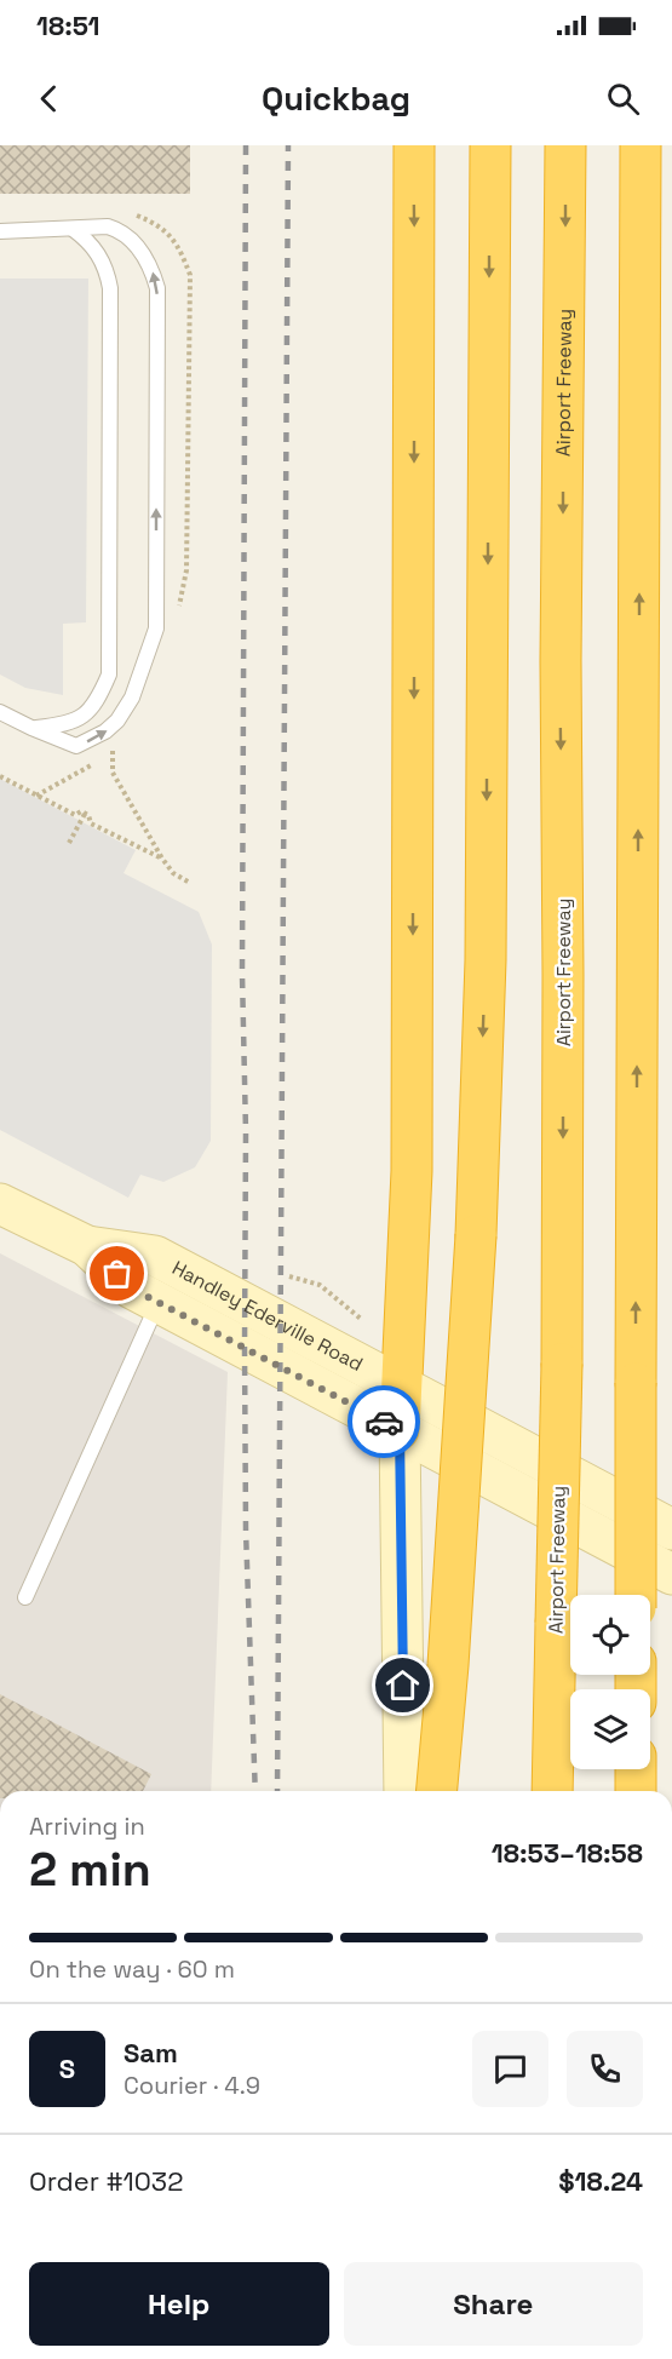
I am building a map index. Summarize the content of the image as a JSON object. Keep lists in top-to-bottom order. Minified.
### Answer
{"streets":{"highway":["Airport Freeway"],"main road":["Handley Ederville Road"]},"page":{"status":"18:51","header":"Quickbag","heading":["2 min","Arriving in","18:53–18:58"],"panel":["Sam","Courier · 4.9","Order #1032","$18.24"],"bar":"On the way · 60 m","round":"S","buttons":["Help","Share"]}}
